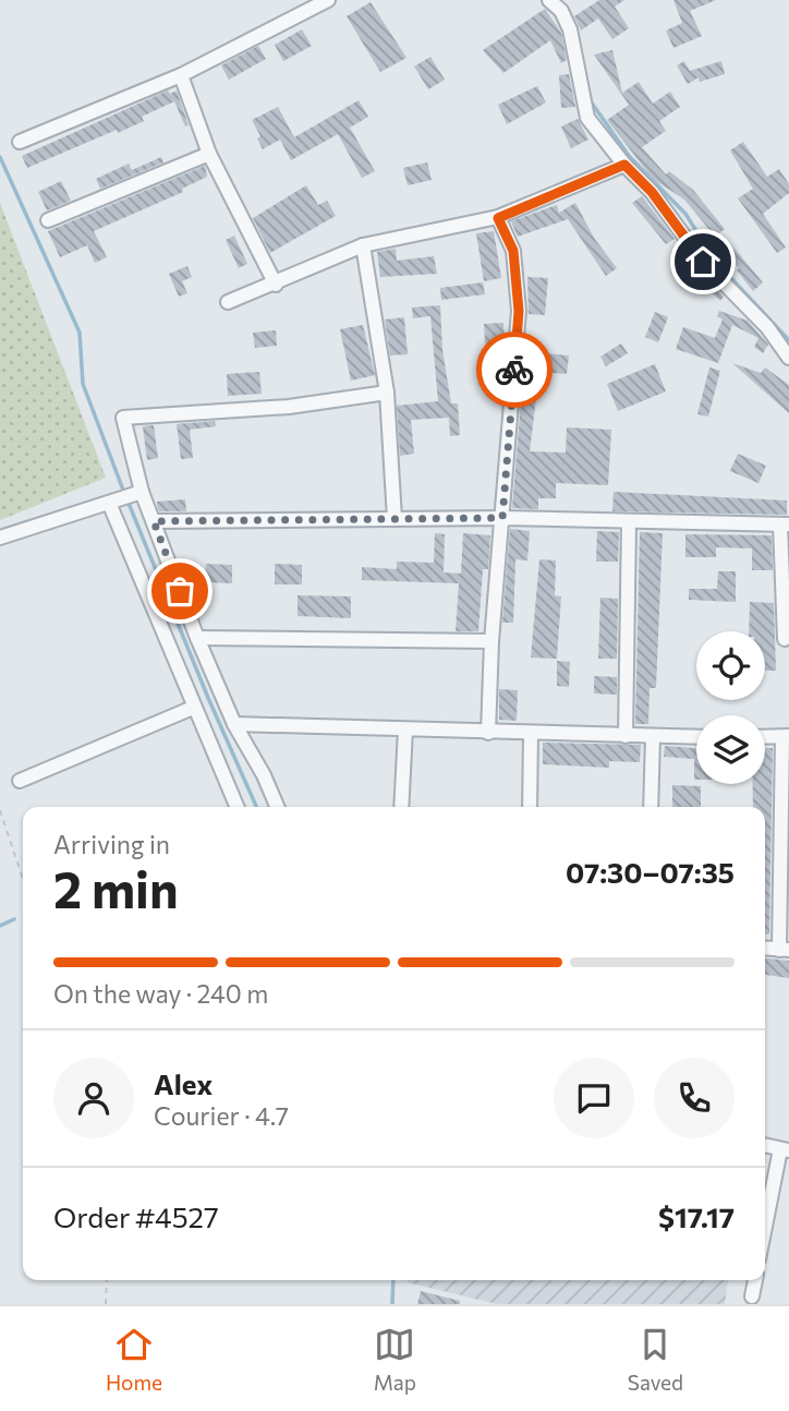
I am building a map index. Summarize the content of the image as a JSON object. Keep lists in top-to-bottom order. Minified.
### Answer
{"page":{"heading":["2 min","Arriving in","07:30–07:35"],"panel":["Alex","Courier · 4.7","Order #4527","$17.17"],"bar":"On the way · 240 m","tabs":["Home","Map","Saved"]}}
